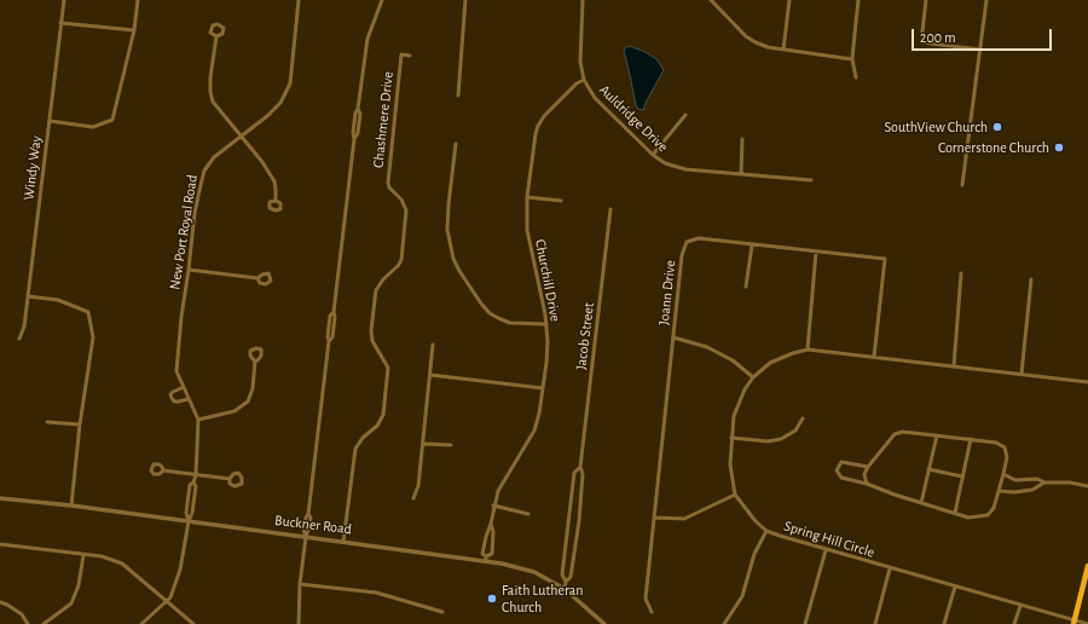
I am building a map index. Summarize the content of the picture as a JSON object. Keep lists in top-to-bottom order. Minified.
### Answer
{"streets":{"street":["Auldridge Drive","Chashmere Drive","Windy Way","New Port Royal Road","Churchill Drive","Joann Drive","Jacob Street","Buckner Road","Spring Hill Circle"]},"crossings":[["Auldridge Drive","Churchill Drive"],["Chashmere Drive","Buckner Road"],["New Port Royal Road","Buckner Road"],["Churchill Drive","Buckner Road"],["Joann Drive","Spring Hill Circle"],["Jacob Street","Buckner Road"]],"places":["SouthView Church","Cornerstone Church","Faith Lutheran Church"],"scale_bar":"200 m"}
